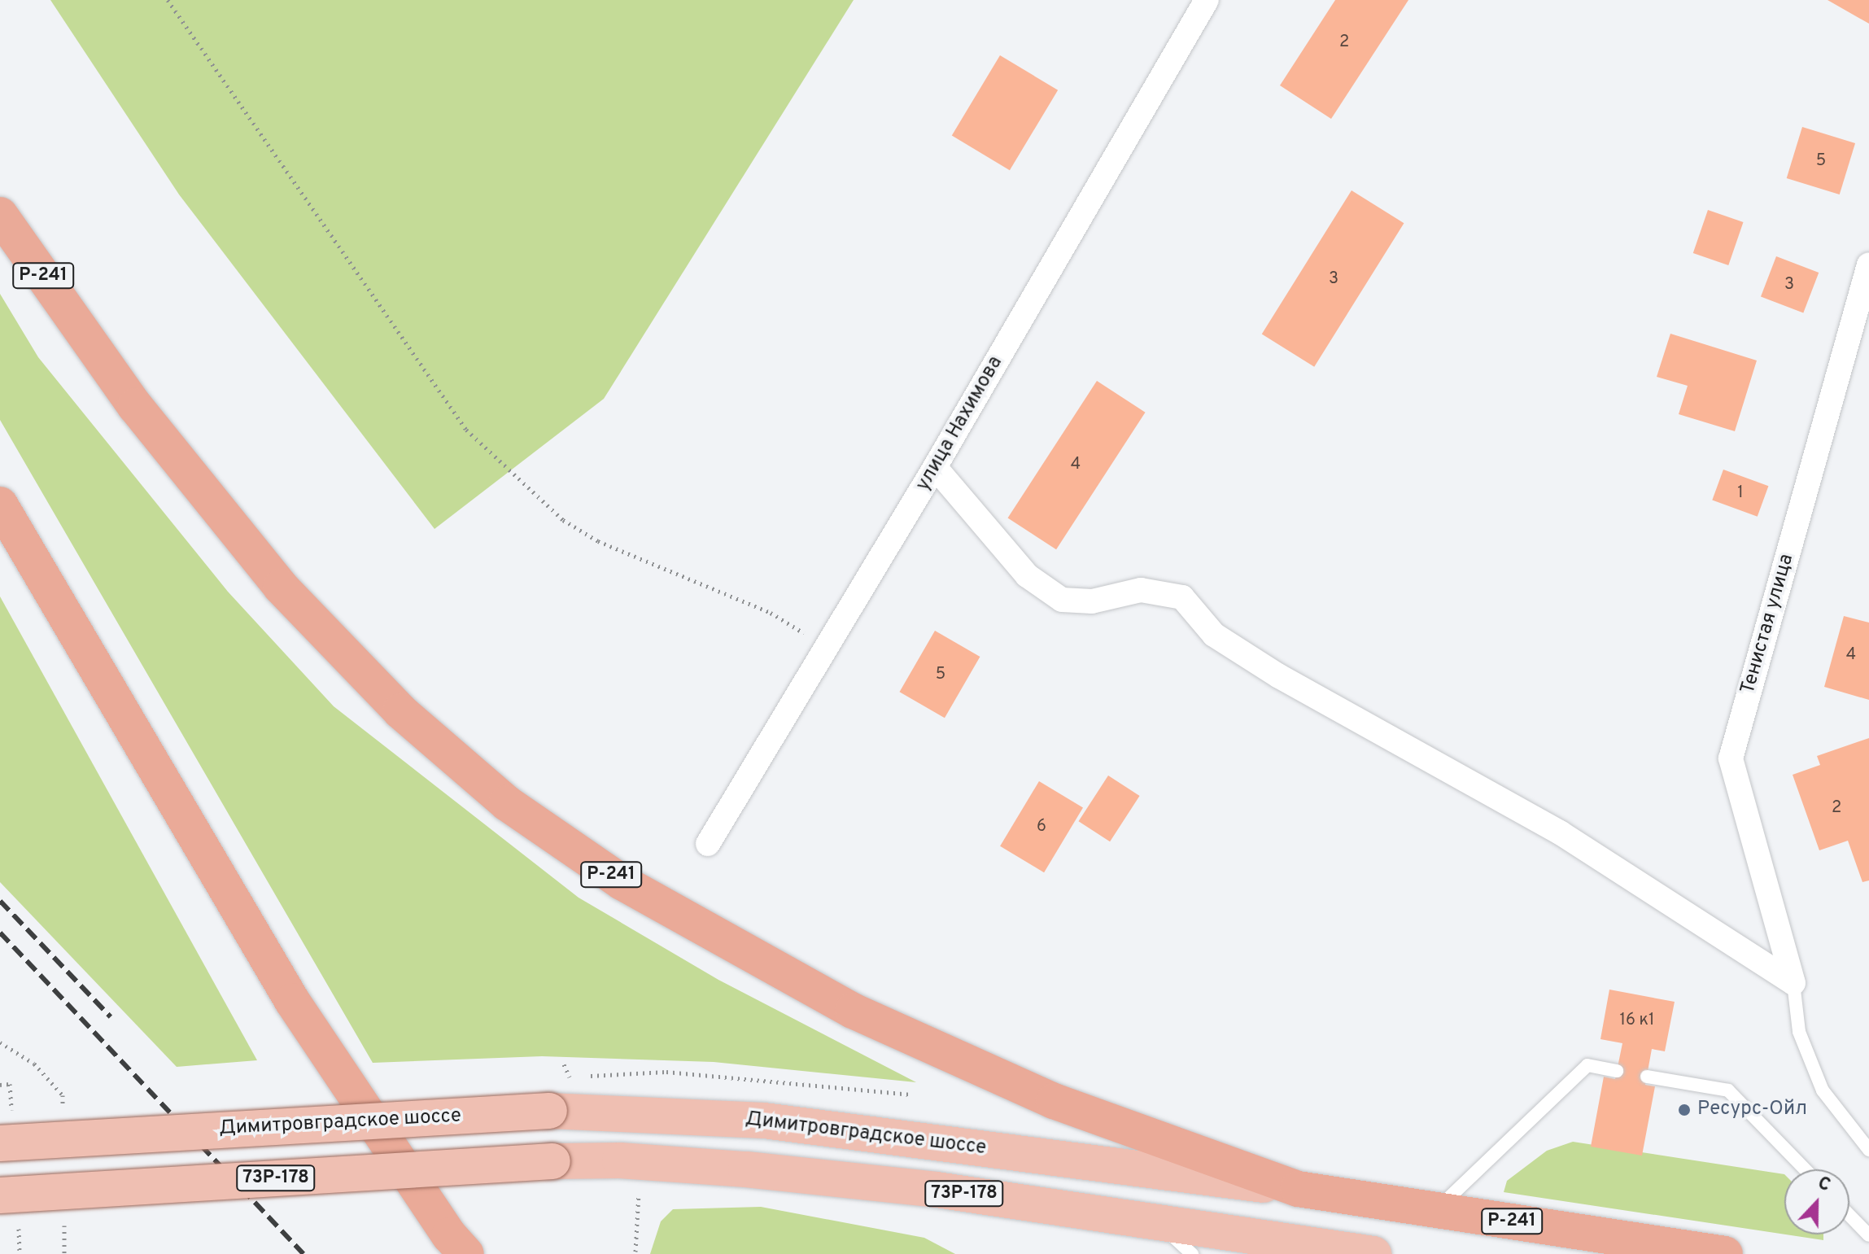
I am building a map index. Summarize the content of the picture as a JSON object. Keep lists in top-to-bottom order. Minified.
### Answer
{"streets":{"highway":["Р-241","Димитровградское шоссе"],"main road":["73Р-178"],"street":["улица Нахимова","Тенистая улица"]},"crossings":[["Р-241","Димитровградское шоссе"]],"places":["Ресурс-Ойл"],"house_numbers":["2","5","3","3","4","1","4","5","2","6","16 к1"],"north":"top"}
